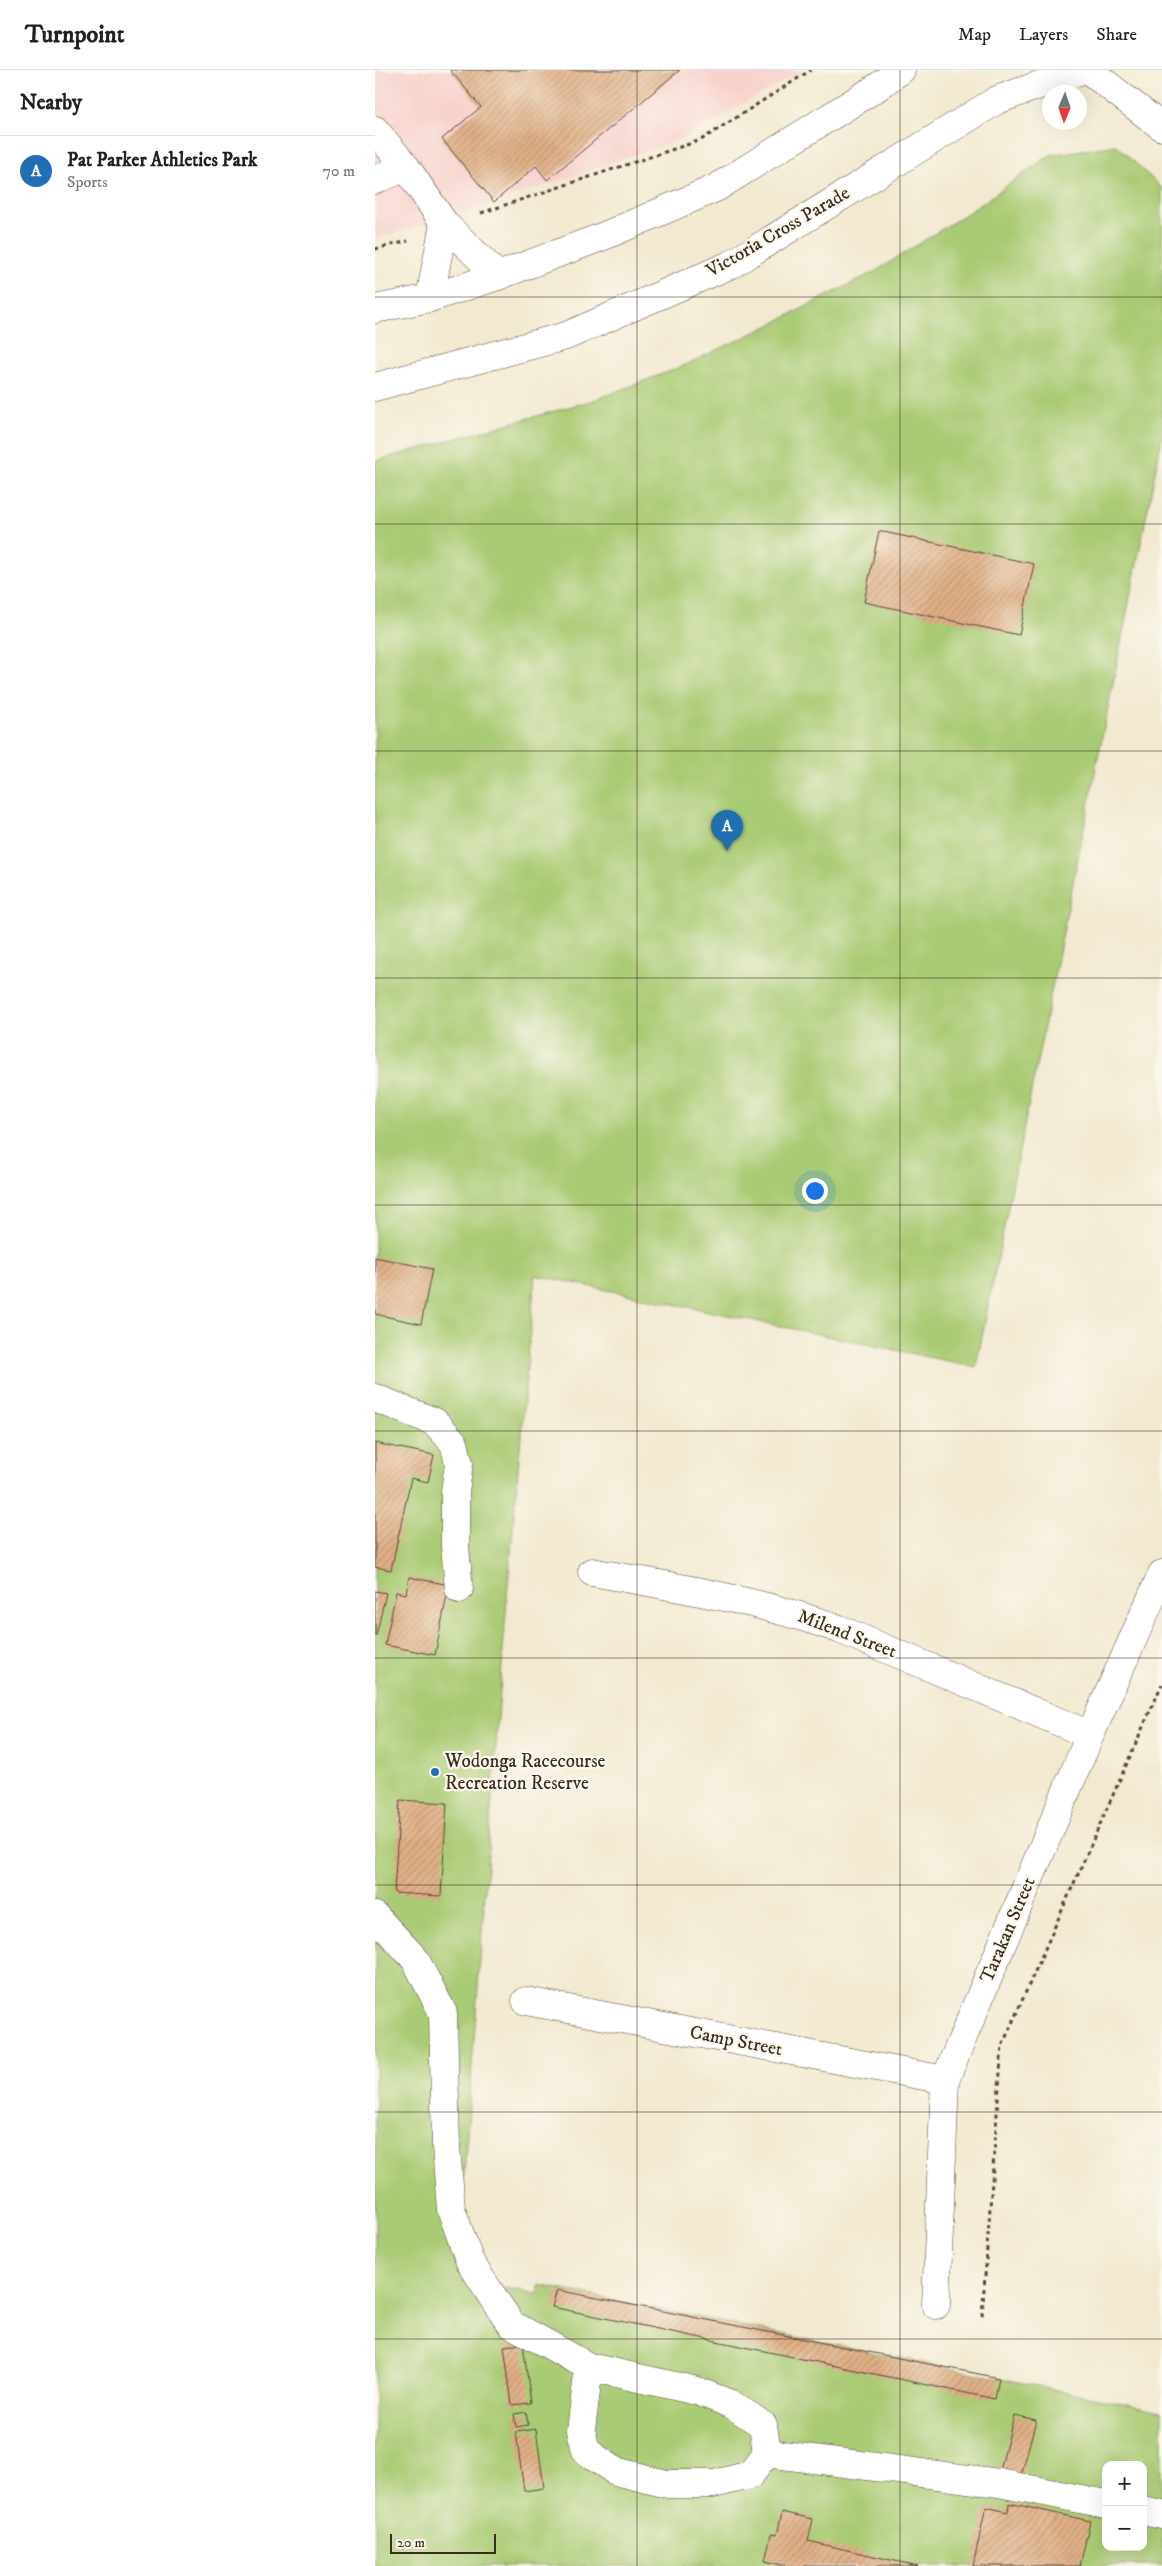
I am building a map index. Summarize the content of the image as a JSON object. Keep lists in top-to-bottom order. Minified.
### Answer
{"streets":{"street":["Victoria Cross Parade","Milend Street","Tarakan Street","Camp Street"]},"crossings":[["Milend Street","Tarakan Street"],["Tarakan Street","Camp Street"]],"places":["Wodonga Racecourse Recreation Reserve"],"scale_bar":"20 m","north":"bottom","page":{"header":"Turnpoint","nav":["Map","Layers","Share"],"heading":"Nearby","list":[{"mark":"A","name":"Pat Parker Athletics Park","note":"Sports","value":"70 m"}],"pins":"A","map_buttons":["+","−"],"scale":"20 m"}}
